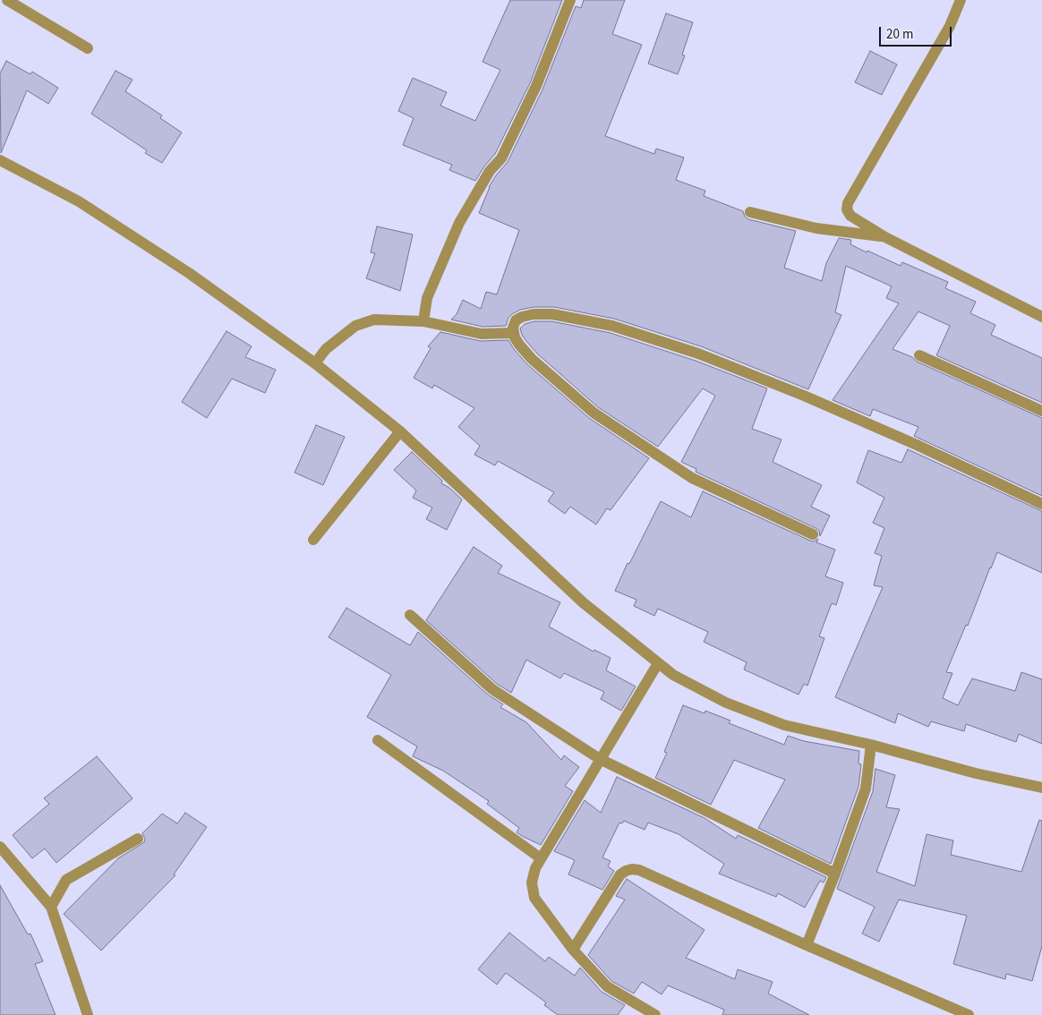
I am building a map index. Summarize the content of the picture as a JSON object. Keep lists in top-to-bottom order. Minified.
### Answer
{"scale_bar":"20 m"}
